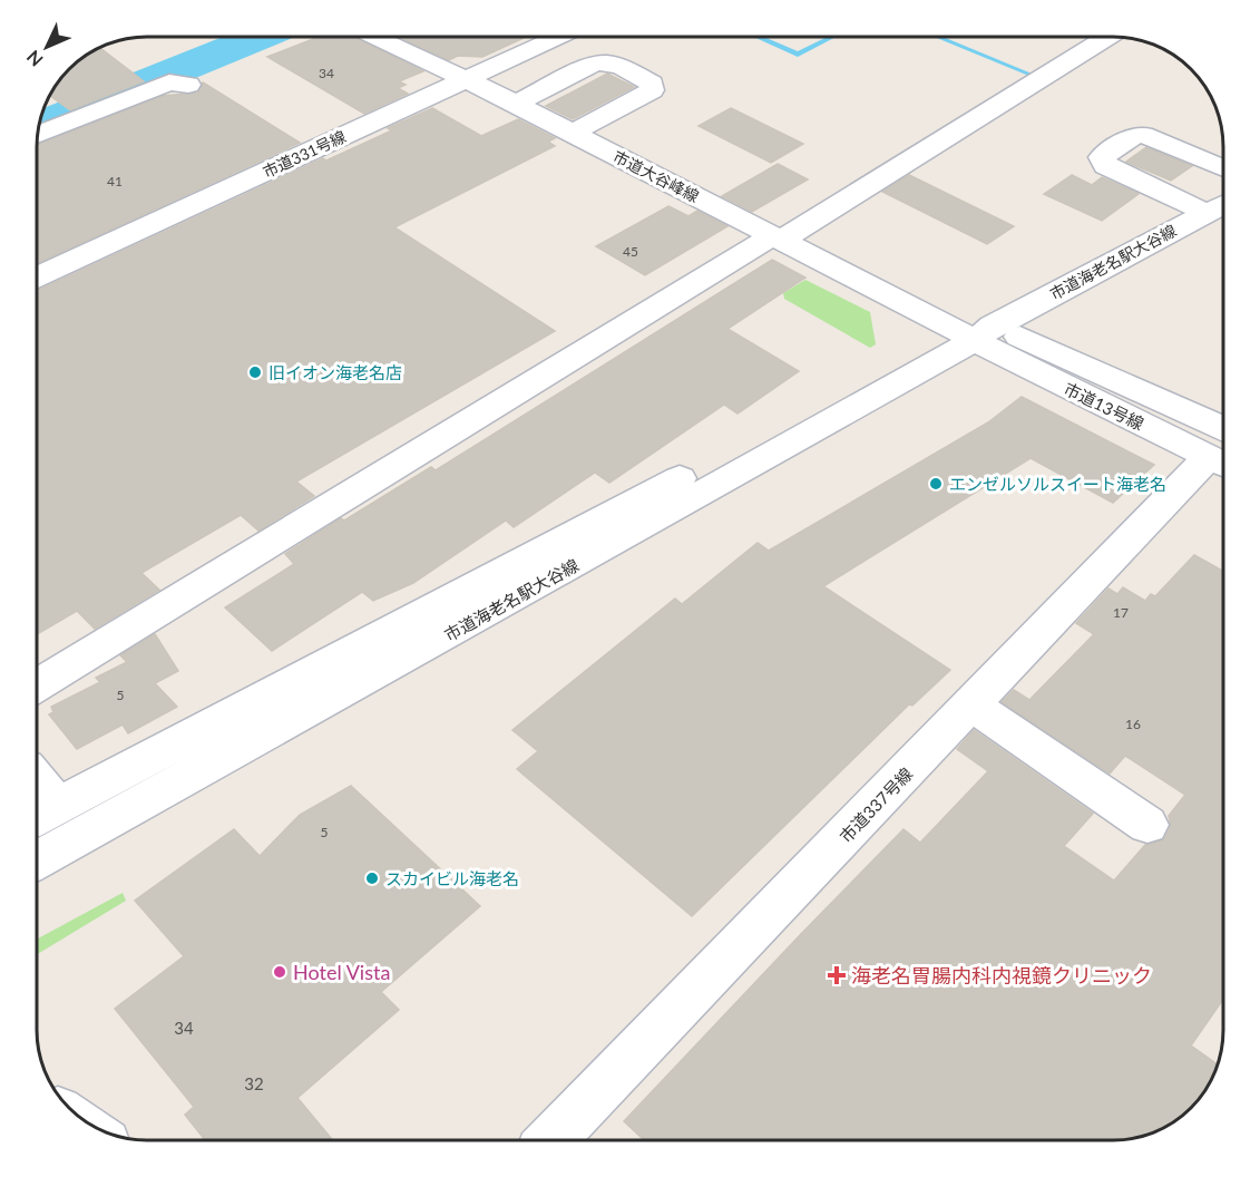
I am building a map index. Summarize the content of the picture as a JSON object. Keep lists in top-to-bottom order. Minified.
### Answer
{"streets":{"street":["市道331号線","市道大谷峰線","市道海老名駅大谷線","市道13号線","市道337号線"]},"crossings":[["市道331号線","市道大谷峰線"],["市道大谷峰線","市道海老名駅大谷線"],["市道大谷峰線","市道13号線"],["市道海老名駅大谷線","市道13号線"]],"places":{"other":["旧イオン海老名店","エンゼルソルスイート海老名","スカイビル海老名","Hotel Vista"],"health":["海老名胃腸内科内視鏡クリニック"]},"house_numbers":["34","41","45","17","5","16","5","34","32"],"north":"bottom left"}
